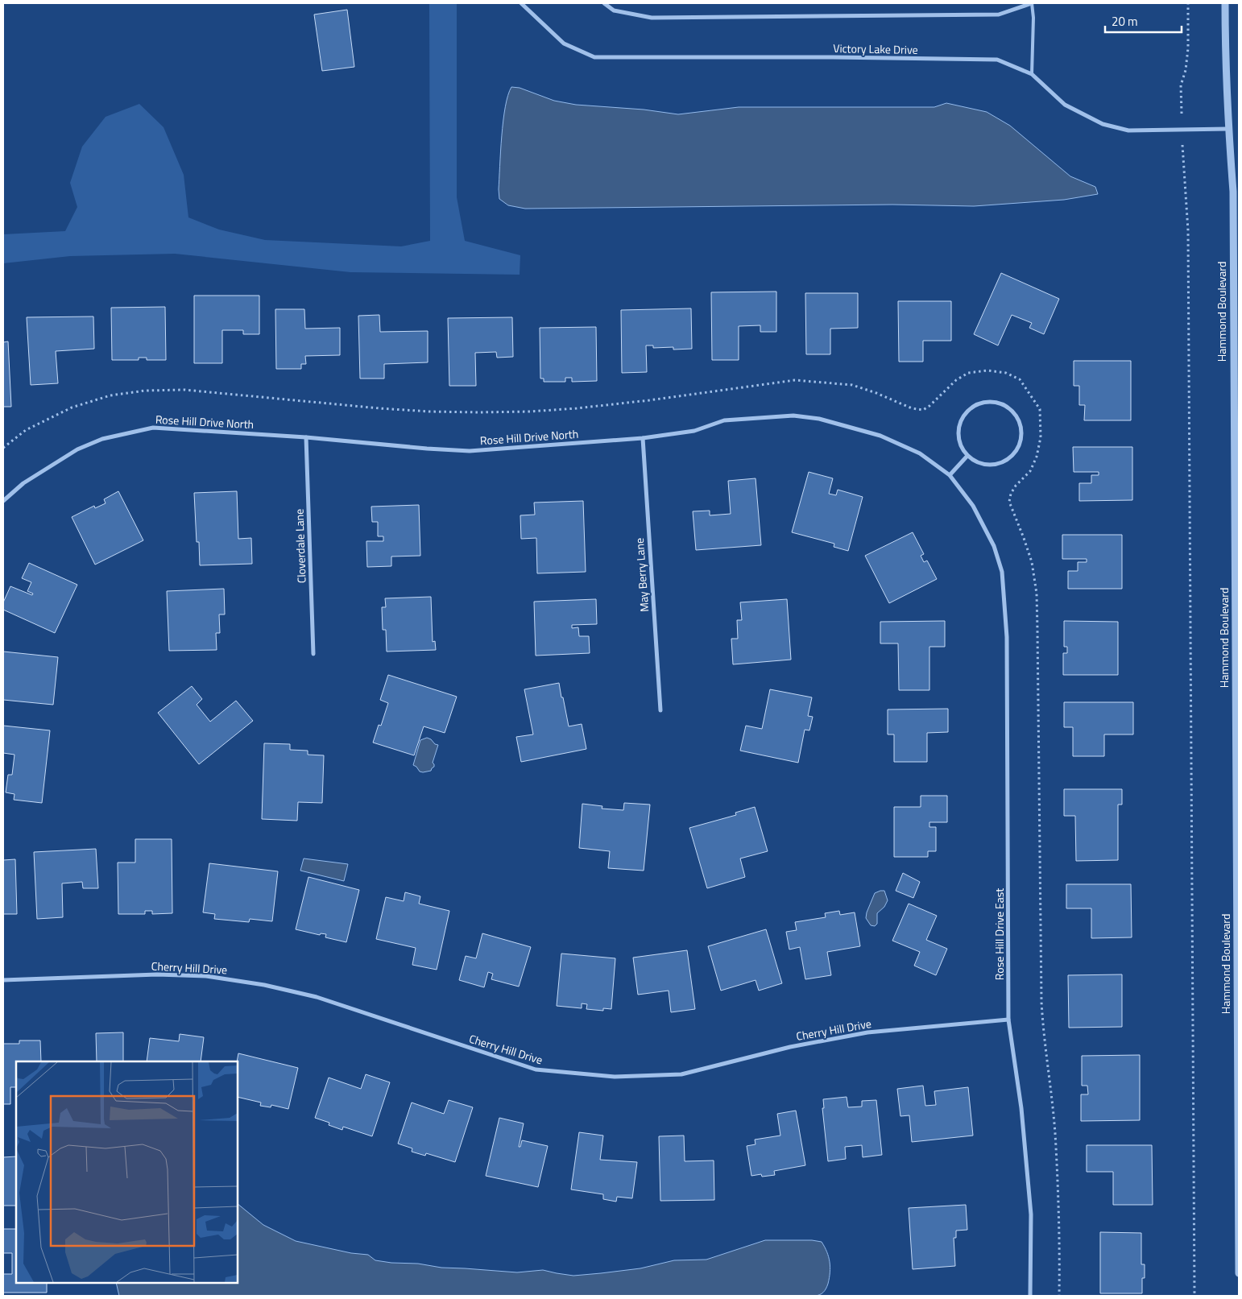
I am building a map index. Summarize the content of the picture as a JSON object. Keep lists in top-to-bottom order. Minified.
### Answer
{"streets":{"street":["Victory Lake Drive","Hammond Boulevard","Rose Hill Drive North","Cloverdale Lane","May Berry Lane","Rose Hill Drive East","Cherry Hill Drive"]},"crossings":[["Victory Lake Drive","Hammond Boulevard"],["Rose Hill Drive North","Cloverdale Lane"],["Rose Hill Drive North","May Berry Lane"],["Rose Hill Drive North","Rose Hill Drive East"],["Rose Hill Drive East","Cherry Hill Drive"]],"scale_bar":"20 m"}
